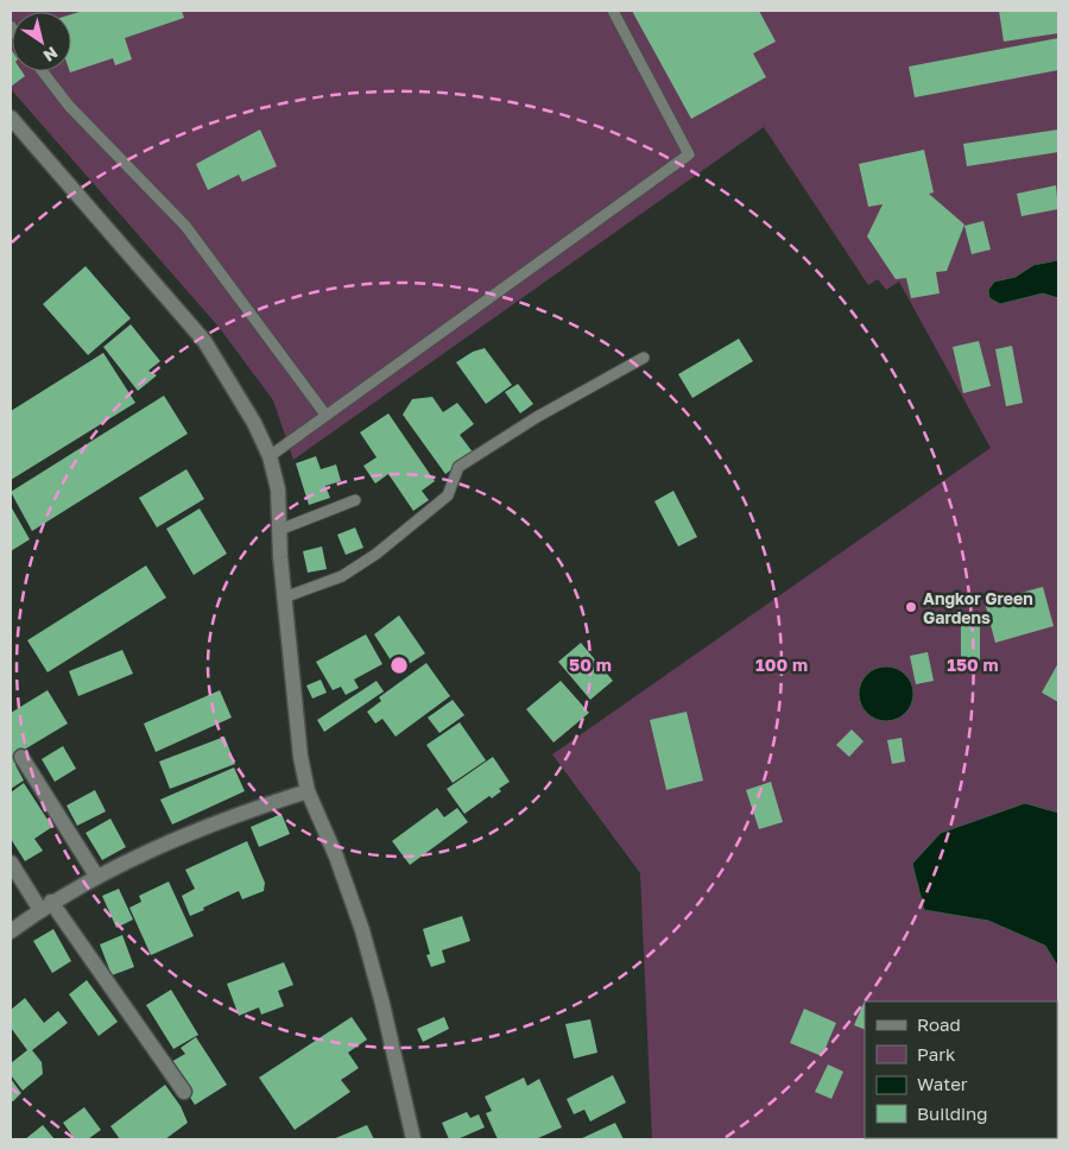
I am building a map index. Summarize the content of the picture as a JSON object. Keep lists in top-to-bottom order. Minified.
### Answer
{"places":["Angkor Green Gardens"],"legend":["Road","Park","Water","Building"],"north":"bottom right","rings":["50 m","100 m","150 m"]}
